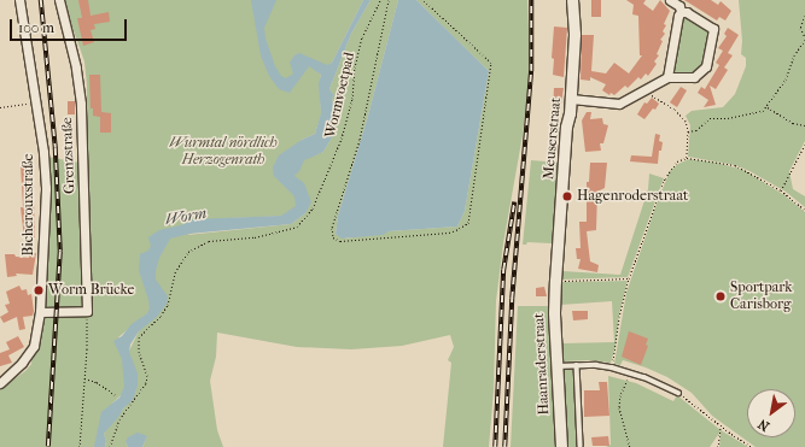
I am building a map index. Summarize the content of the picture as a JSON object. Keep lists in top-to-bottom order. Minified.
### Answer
{"streets":{"street":["Meuserstraat","Grenzstraße","Bicherouxstraße","Haanraderstraat"],"path":["Wormvoetpad"]},"crossings":[["Meuserstraat","Haanraderstraat"]],"water":["Worm"],"parks":["Wurmtal nördlich Herzogenrath"],"places":["Hagenroderstraat","Worm Brücke","Sportpark Carisborg"],"scale_bar":"100 m","north":"bottom left"}
